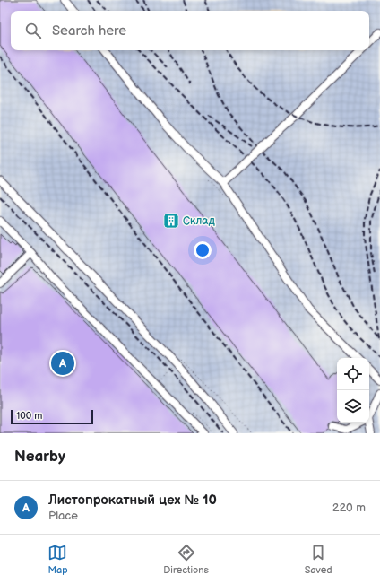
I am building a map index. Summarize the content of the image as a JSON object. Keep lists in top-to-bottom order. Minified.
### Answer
{"places":{"building":["Склад"]},"scale_bar":"100 m","page":{"search":"Search here","pins":"A","scale":"100 m","heading":"Nearby","list":[{"mark":"A","name":"Листопрокатный цех № 10","note":"Place","value":"220 m"}],"nav":["Map","Directions","Saved"]}}
